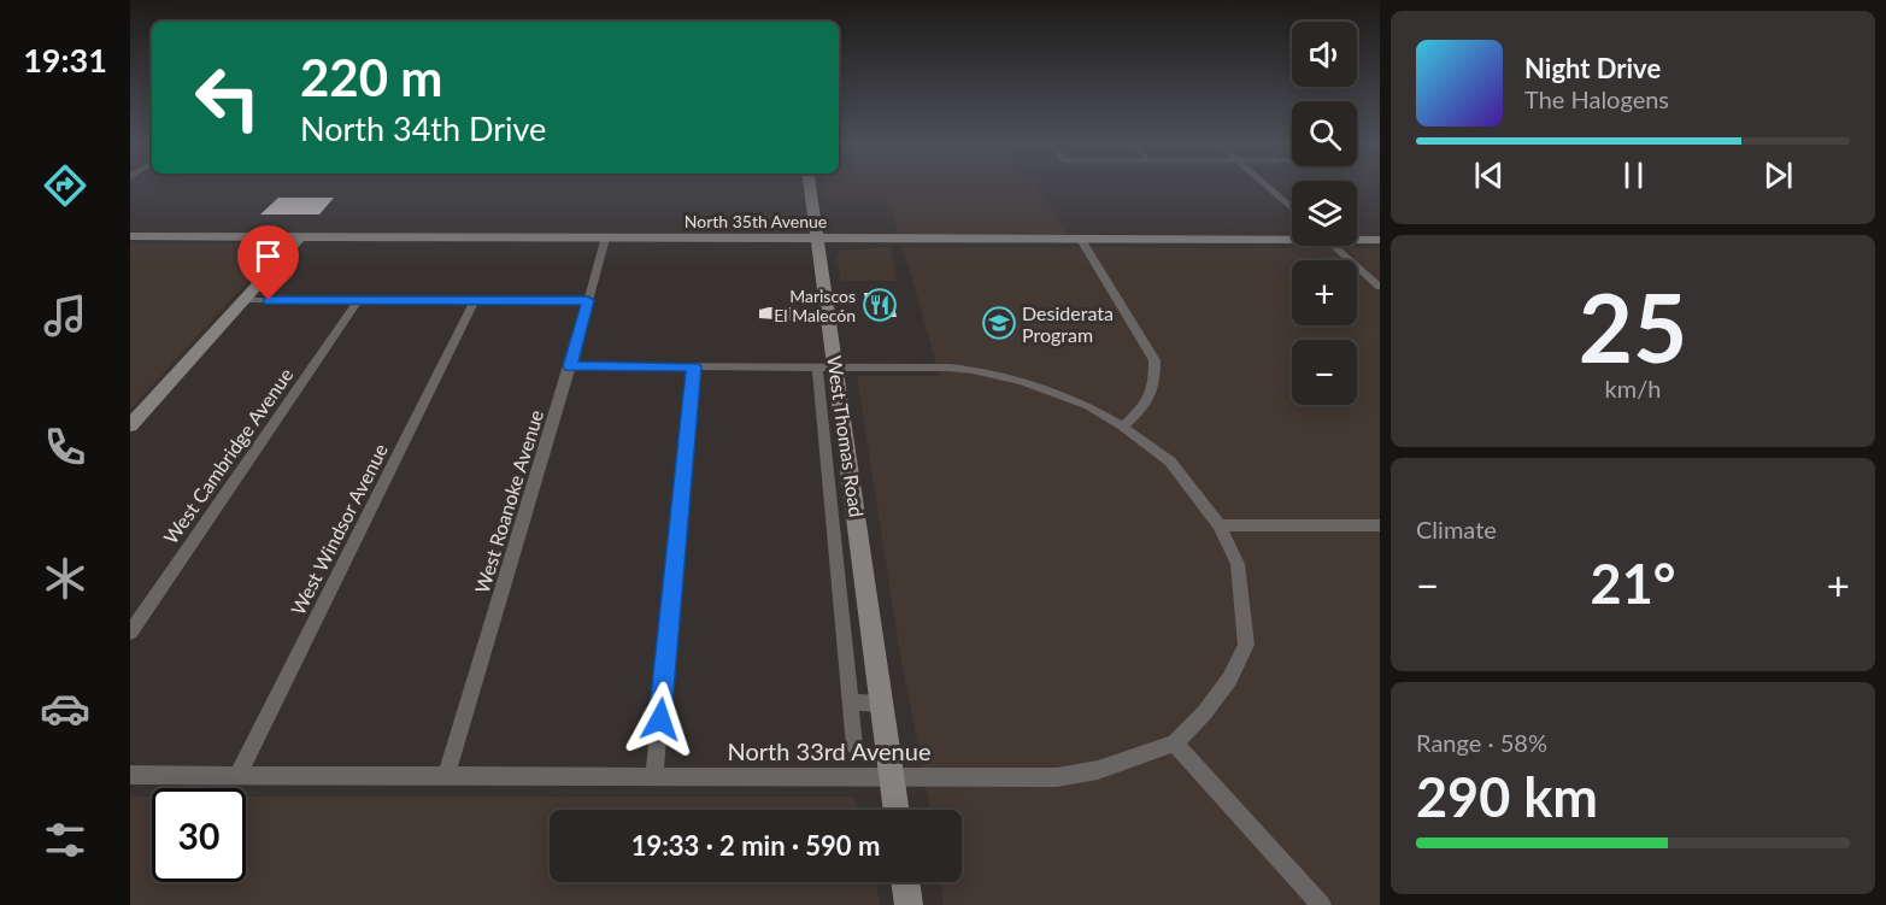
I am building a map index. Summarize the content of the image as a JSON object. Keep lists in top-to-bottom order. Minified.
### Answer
{"streets":{"main road":["North 35th Avenue","West Thomas Road"],"street":["West Cambridge Avenue","West Roanoke Avenue","West Windsor Avenue","North 33rd Avenue"]},"crossings":[["North 35th Avenue","West Thomas Road"],["North 35th Avenue","West Roanoke Avenue"],["West Thomas Road","North 33rd Avenue"],["West Roanoke Avenue","North 33rd Avenue"],["West Windsor Avenue","North 33rd Avenue"]],"places":{"restaurant":["Mariscos El Malecón"],"school or university":["Desiderata Program"]},"page":{"tabs":"19:31","map_buttons":["+","−"],"turn":["220 m","North 34th Drive"],"song":["Night Drive","The Halogens"],"tile":[["25","km/h"],"Climate",["Range · 58%","290 km"]],"heat":["−","21°","+"],"limit":"30","trip":"19:33 · 2 min · 590 m"}}
